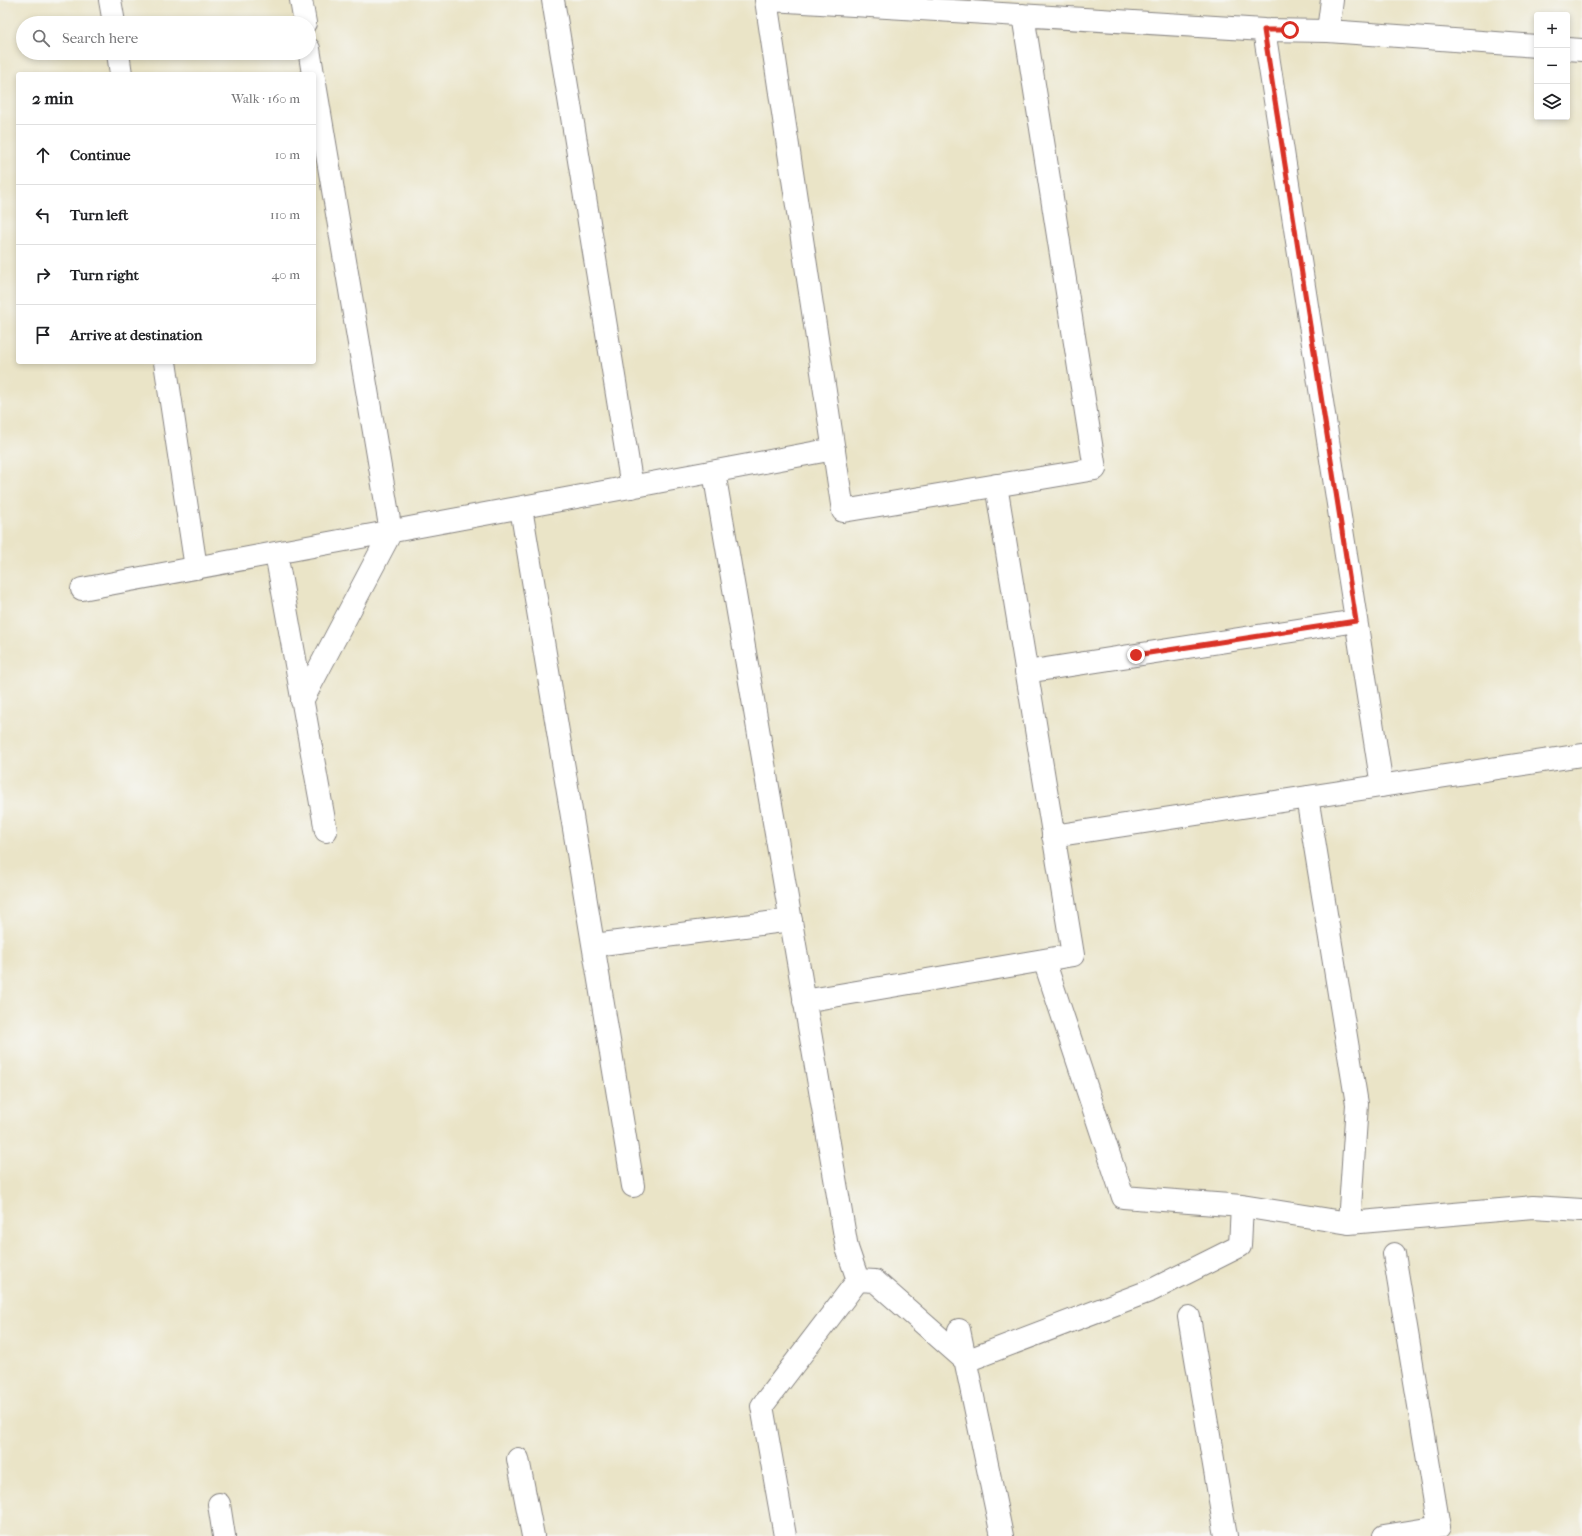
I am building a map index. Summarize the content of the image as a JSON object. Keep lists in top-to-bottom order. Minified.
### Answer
{"page":{"map_buttons":["+","−"],"search":"Search here","heading":["2 min","Walk · 160 m"],"list":[["Continue","10 m"],["Turn left","110 m"],["Turn right","40 m"],"Arrive at destination"]}}
